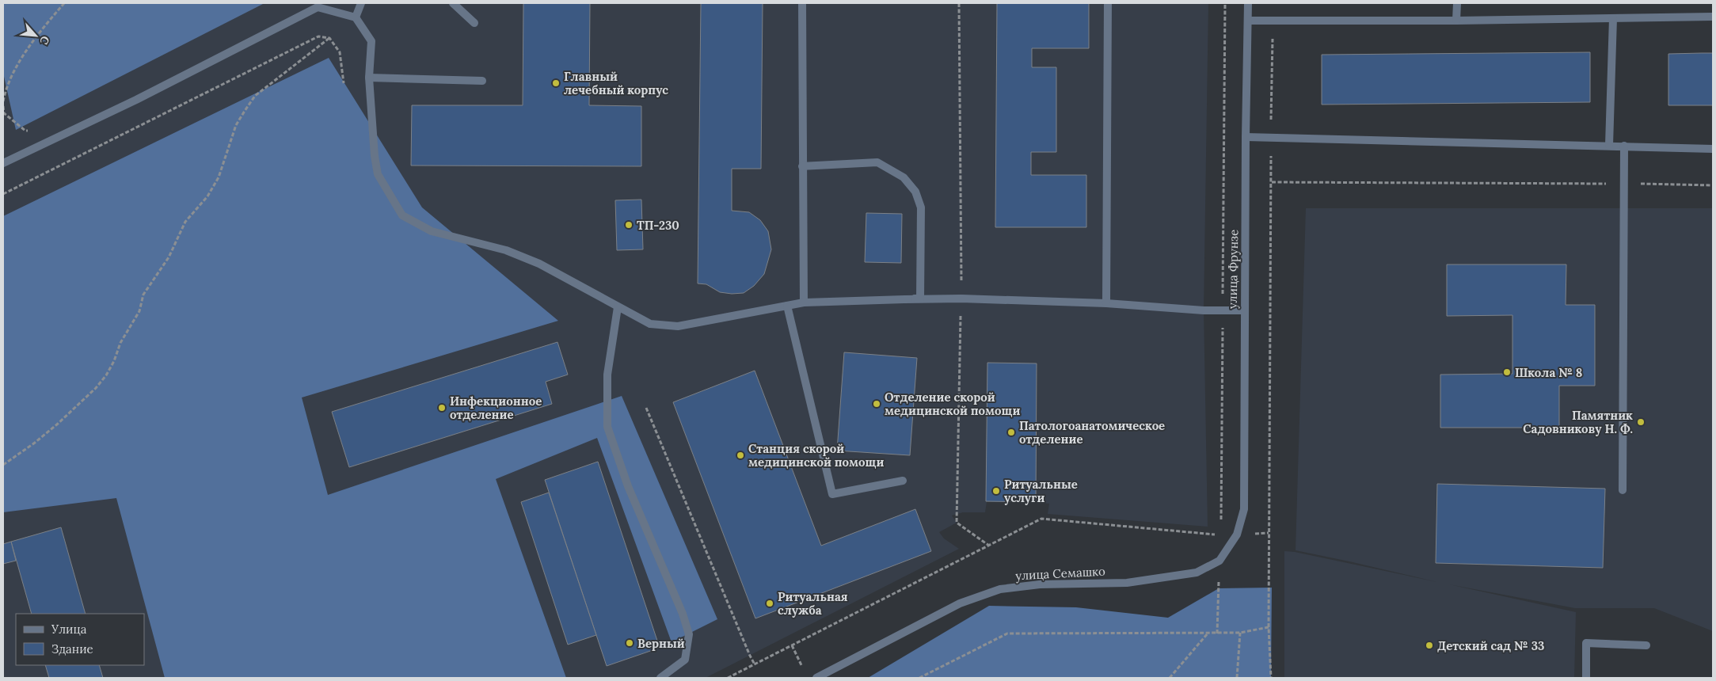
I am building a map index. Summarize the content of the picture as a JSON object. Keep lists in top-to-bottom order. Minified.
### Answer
{"streets":{"street":["улица Фрунзе","улица Семашко"]},"crossings":[["улица Фрунзе","улица Семашко"]],"places":["Главный лечебный корпус","ТП-230","Школа № 8","Отделение скорой медицинской помощи","Инфекционное отделение","Памятник Садовникову Н. Ф.","Патологоанатомическое отделение","Станция скорой медицинской помощи","Ритуальные услуги","Ритуальная служба","Верный","Детский сад № 33"],"legend":["Улица","Здание"],"north":"bottom right"}
